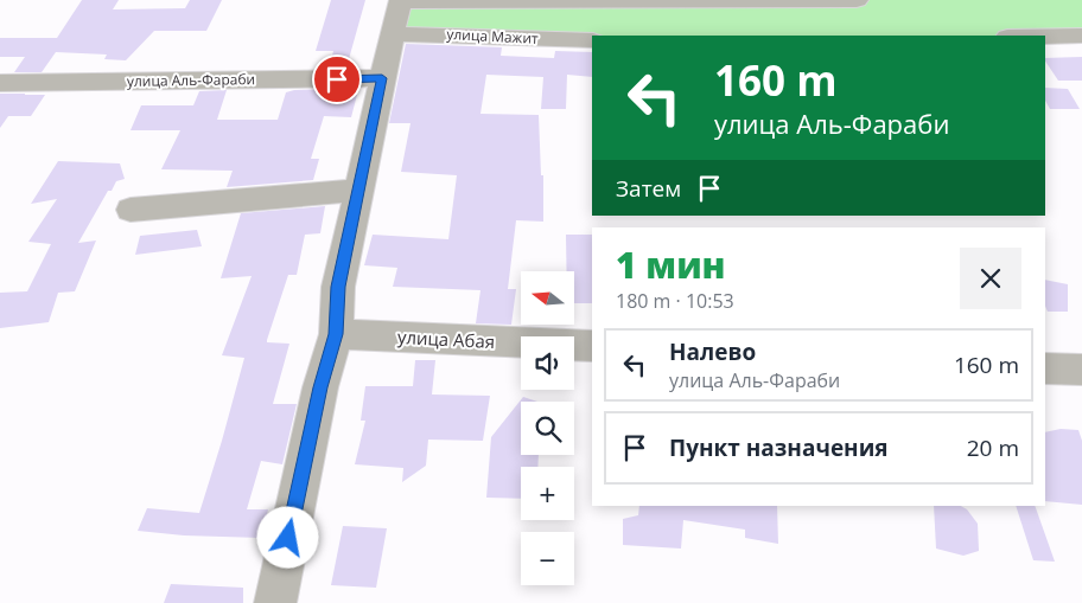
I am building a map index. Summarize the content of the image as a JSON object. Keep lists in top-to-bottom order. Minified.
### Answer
{"streets":{"street":["улица Мажит","улица Аль-Фараби","улица Абая"]},"north":"left","page":{"turn":["160 m","улица Аль-Фараби"],"then":"Затем","heading":["1 мин","180 m · 10:53"],"map_buttons":["+","−"],"list":[{"name":"Налево","note":"улица Аль-Фараби","value":"160 m"},{"name":"Пункт назначения","value":"20 m"}]}}
